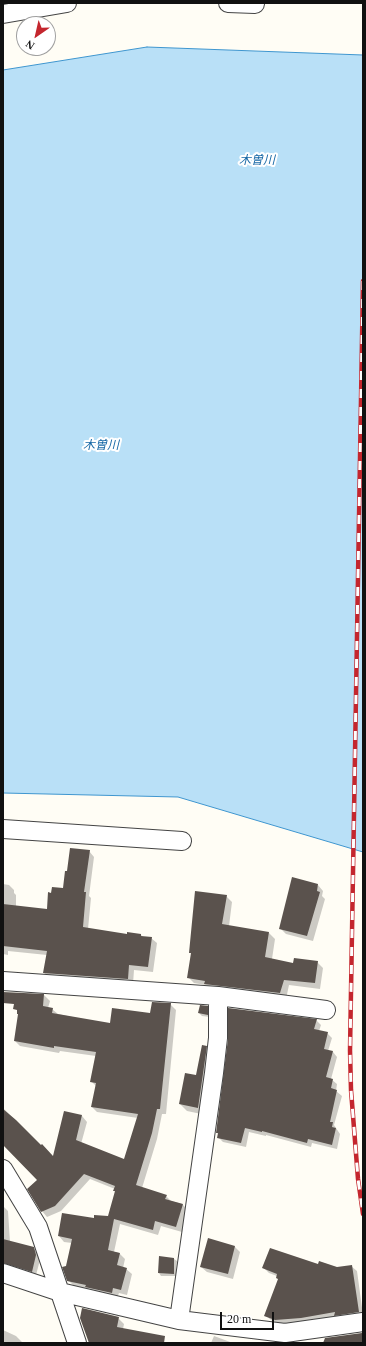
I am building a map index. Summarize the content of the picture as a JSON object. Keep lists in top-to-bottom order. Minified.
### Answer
{"water":["木曽川"],"scale_bar":"20 m","north":"bottom left"}
